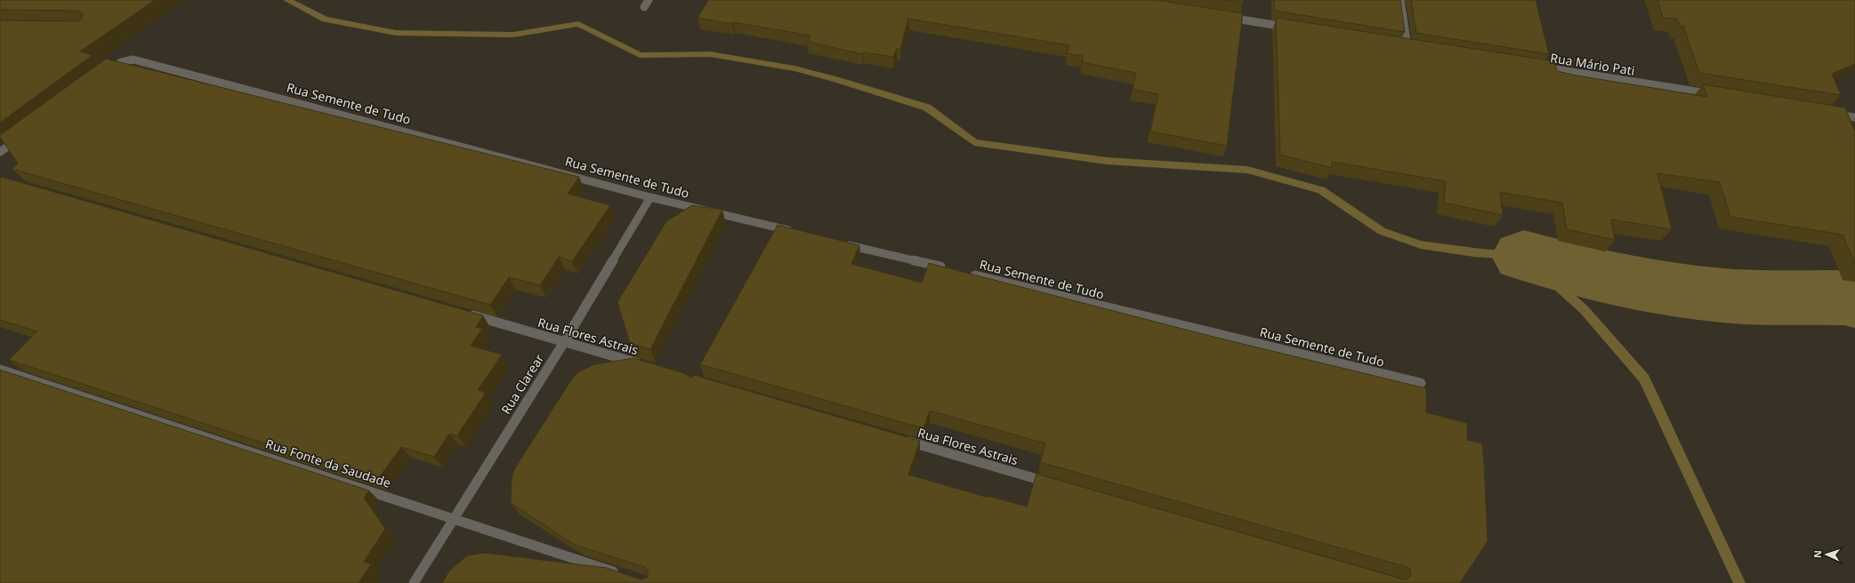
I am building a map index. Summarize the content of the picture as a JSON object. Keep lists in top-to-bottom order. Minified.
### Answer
{"streets":{"street":["Rua Mário Pati","Rua Semente de Tudo","Rua Flores Astrais","Rua Clarear","Rua Fonte da Saudade"]},"crossings":[["Rua Semente de Tudo","Rua Clarear"],["Rua Flores Astrais","Rua Clarear"],["Rua Clarear","Rua Fonte da Saudade"]],"north":"left"}
